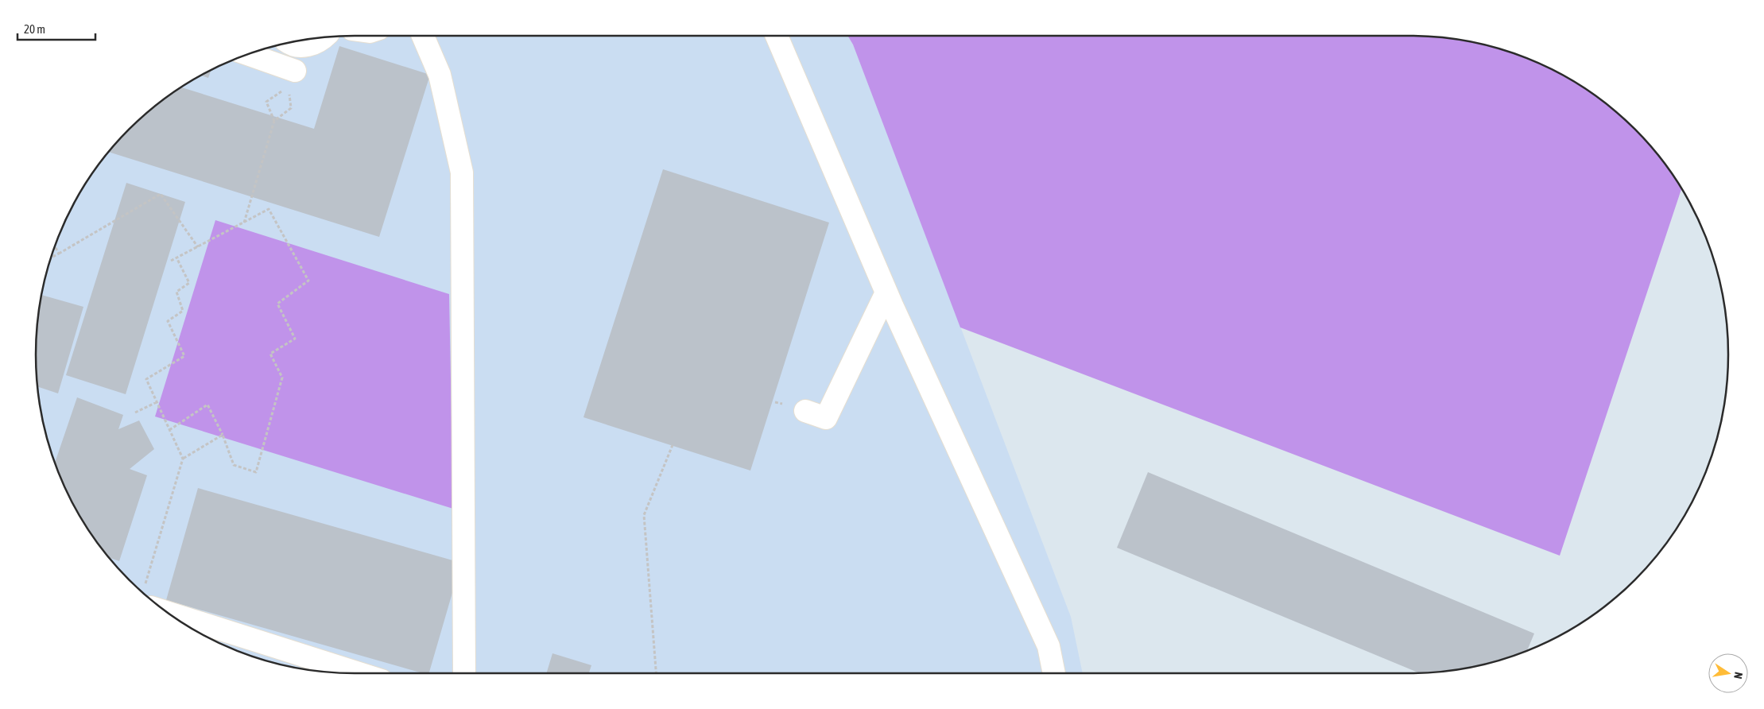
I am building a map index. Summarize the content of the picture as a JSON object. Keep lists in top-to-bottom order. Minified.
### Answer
{"scale_bar":"20 m","north":"right"}
